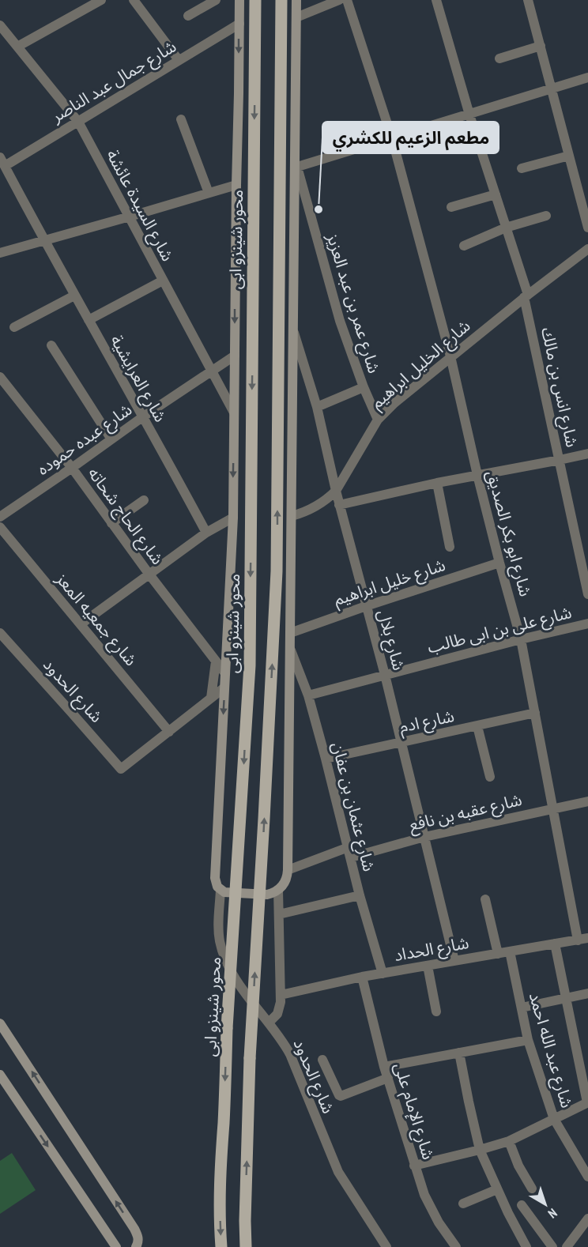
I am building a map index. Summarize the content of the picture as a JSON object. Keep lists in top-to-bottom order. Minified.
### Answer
{"streets":{"main road":["محور شينزو ابى"],"street":["شارع جمال عبد الناصر","شارع السيدة عائشة","شارع عمر بن عبد العزيز","شارع الخليل ابراهيم","شارع العرايشية","شارع انس بن مالك","شارع عبده حموده","شارع الحاج شحاته","شارع ابو بكر الصديق","شارع خليل ابراهيم","شارع جمعيه المعز","شارع على بن ابى طالب","شارع بلال","شارع الحدود","شارع ادم","شارع عثمان بن عفان","شارع عقبه بن نافع","شارع الحداد","شارع عبد الله احمد","شارع الإمام على"]},"crossings":[["شارع جمال عبد الناصر","شارع السيدة عائشة"],["شارع جمال عبد الناصر","شارع العرايشية"],["شارع السيدة عائشة","شارع عبده حموده"],["شارع عمر بن عبد العزيز","شارع الخليل ابراهيم"],["شارع الخليل ابراهيم","شارع انس بن مالك"],["شارع الخليل ابراهيم","شارع ابو بكر الصديق"],["شارع الخليل ابراهيم","شارع بلال"],["شارع العرايشية","شارع عبده حموده"],["شارع عبده حموده","شارع الحاج شحاته"],["شارع ابو بكر الصديق","شارع خليل ابراهيم"],["شارع ابو بكر الصديق","شارع على بن ابى طالب"],["شارع ابو بكر الصديق","شارع ادم"],["شارع ابو بكر الصديق","شارع عقبه بن نافع"],["شارع ابو بكر الصديق","شارع الحداد"],["شارع خليل ابراهيم","شارع بلال"],["شارع جمعيه المعز","شارع الحدود"],["شارع على بن ابى طالب","شارع بلال"],["شارع على بن ابى طالب","شارع عثمان بن عفان"],["شارع بلال","شارع ادم"],["شارع بلال","شارع عقبه بن نافع"],["شارع بلال","شارع الحداد"],["شارع ادم","شارع عثمان بن عفان"],["شارع عثمان بن عفان","شارع عقبه بن نافع"],["شارع عثمان بن عفان","شارع الحداد"],["شارع الحداد","شارع عبد الله احمد"],["شارع الحداد","شارع الإمام على"]],"places":["مطعم الزعيم للكشري"],"north":"bottom right"}
